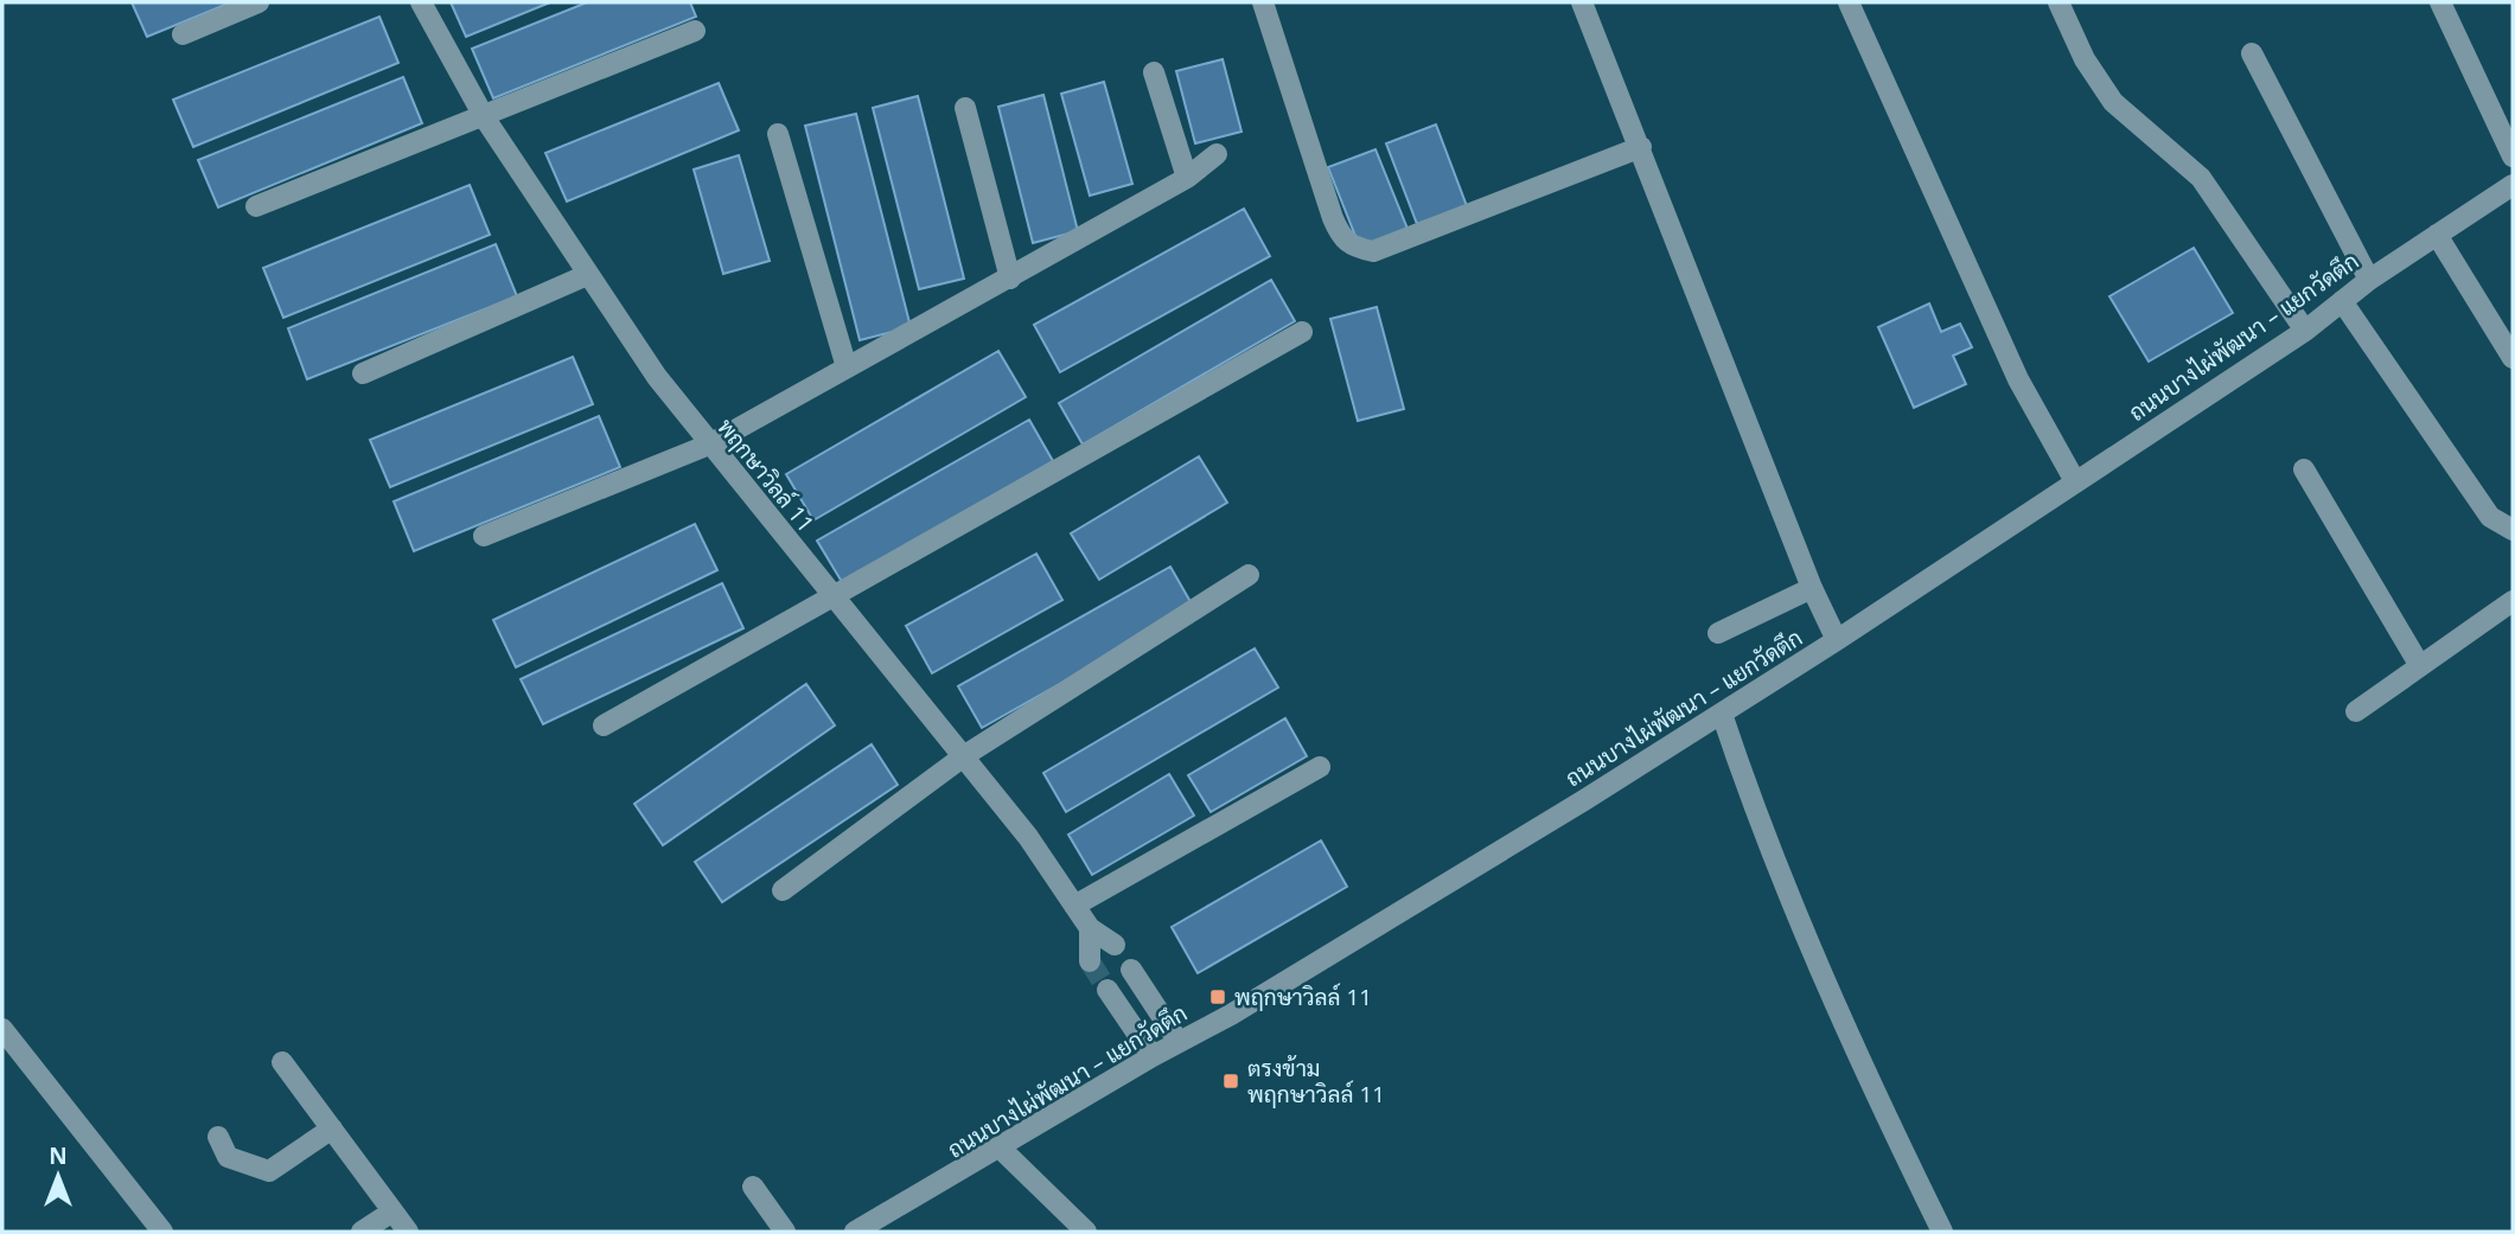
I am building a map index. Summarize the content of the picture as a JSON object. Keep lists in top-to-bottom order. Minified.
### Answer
{"streets":{"street":["ถนนบางไผ่พัฒนา – แยกวัดตึก","พฤกษาวิลล์ 11"]},"places":{"transit":["พฤกษาวิลล์ 11","ตรงข้าม พฤกษาวิลล์ 11"]},"north":"top"}
